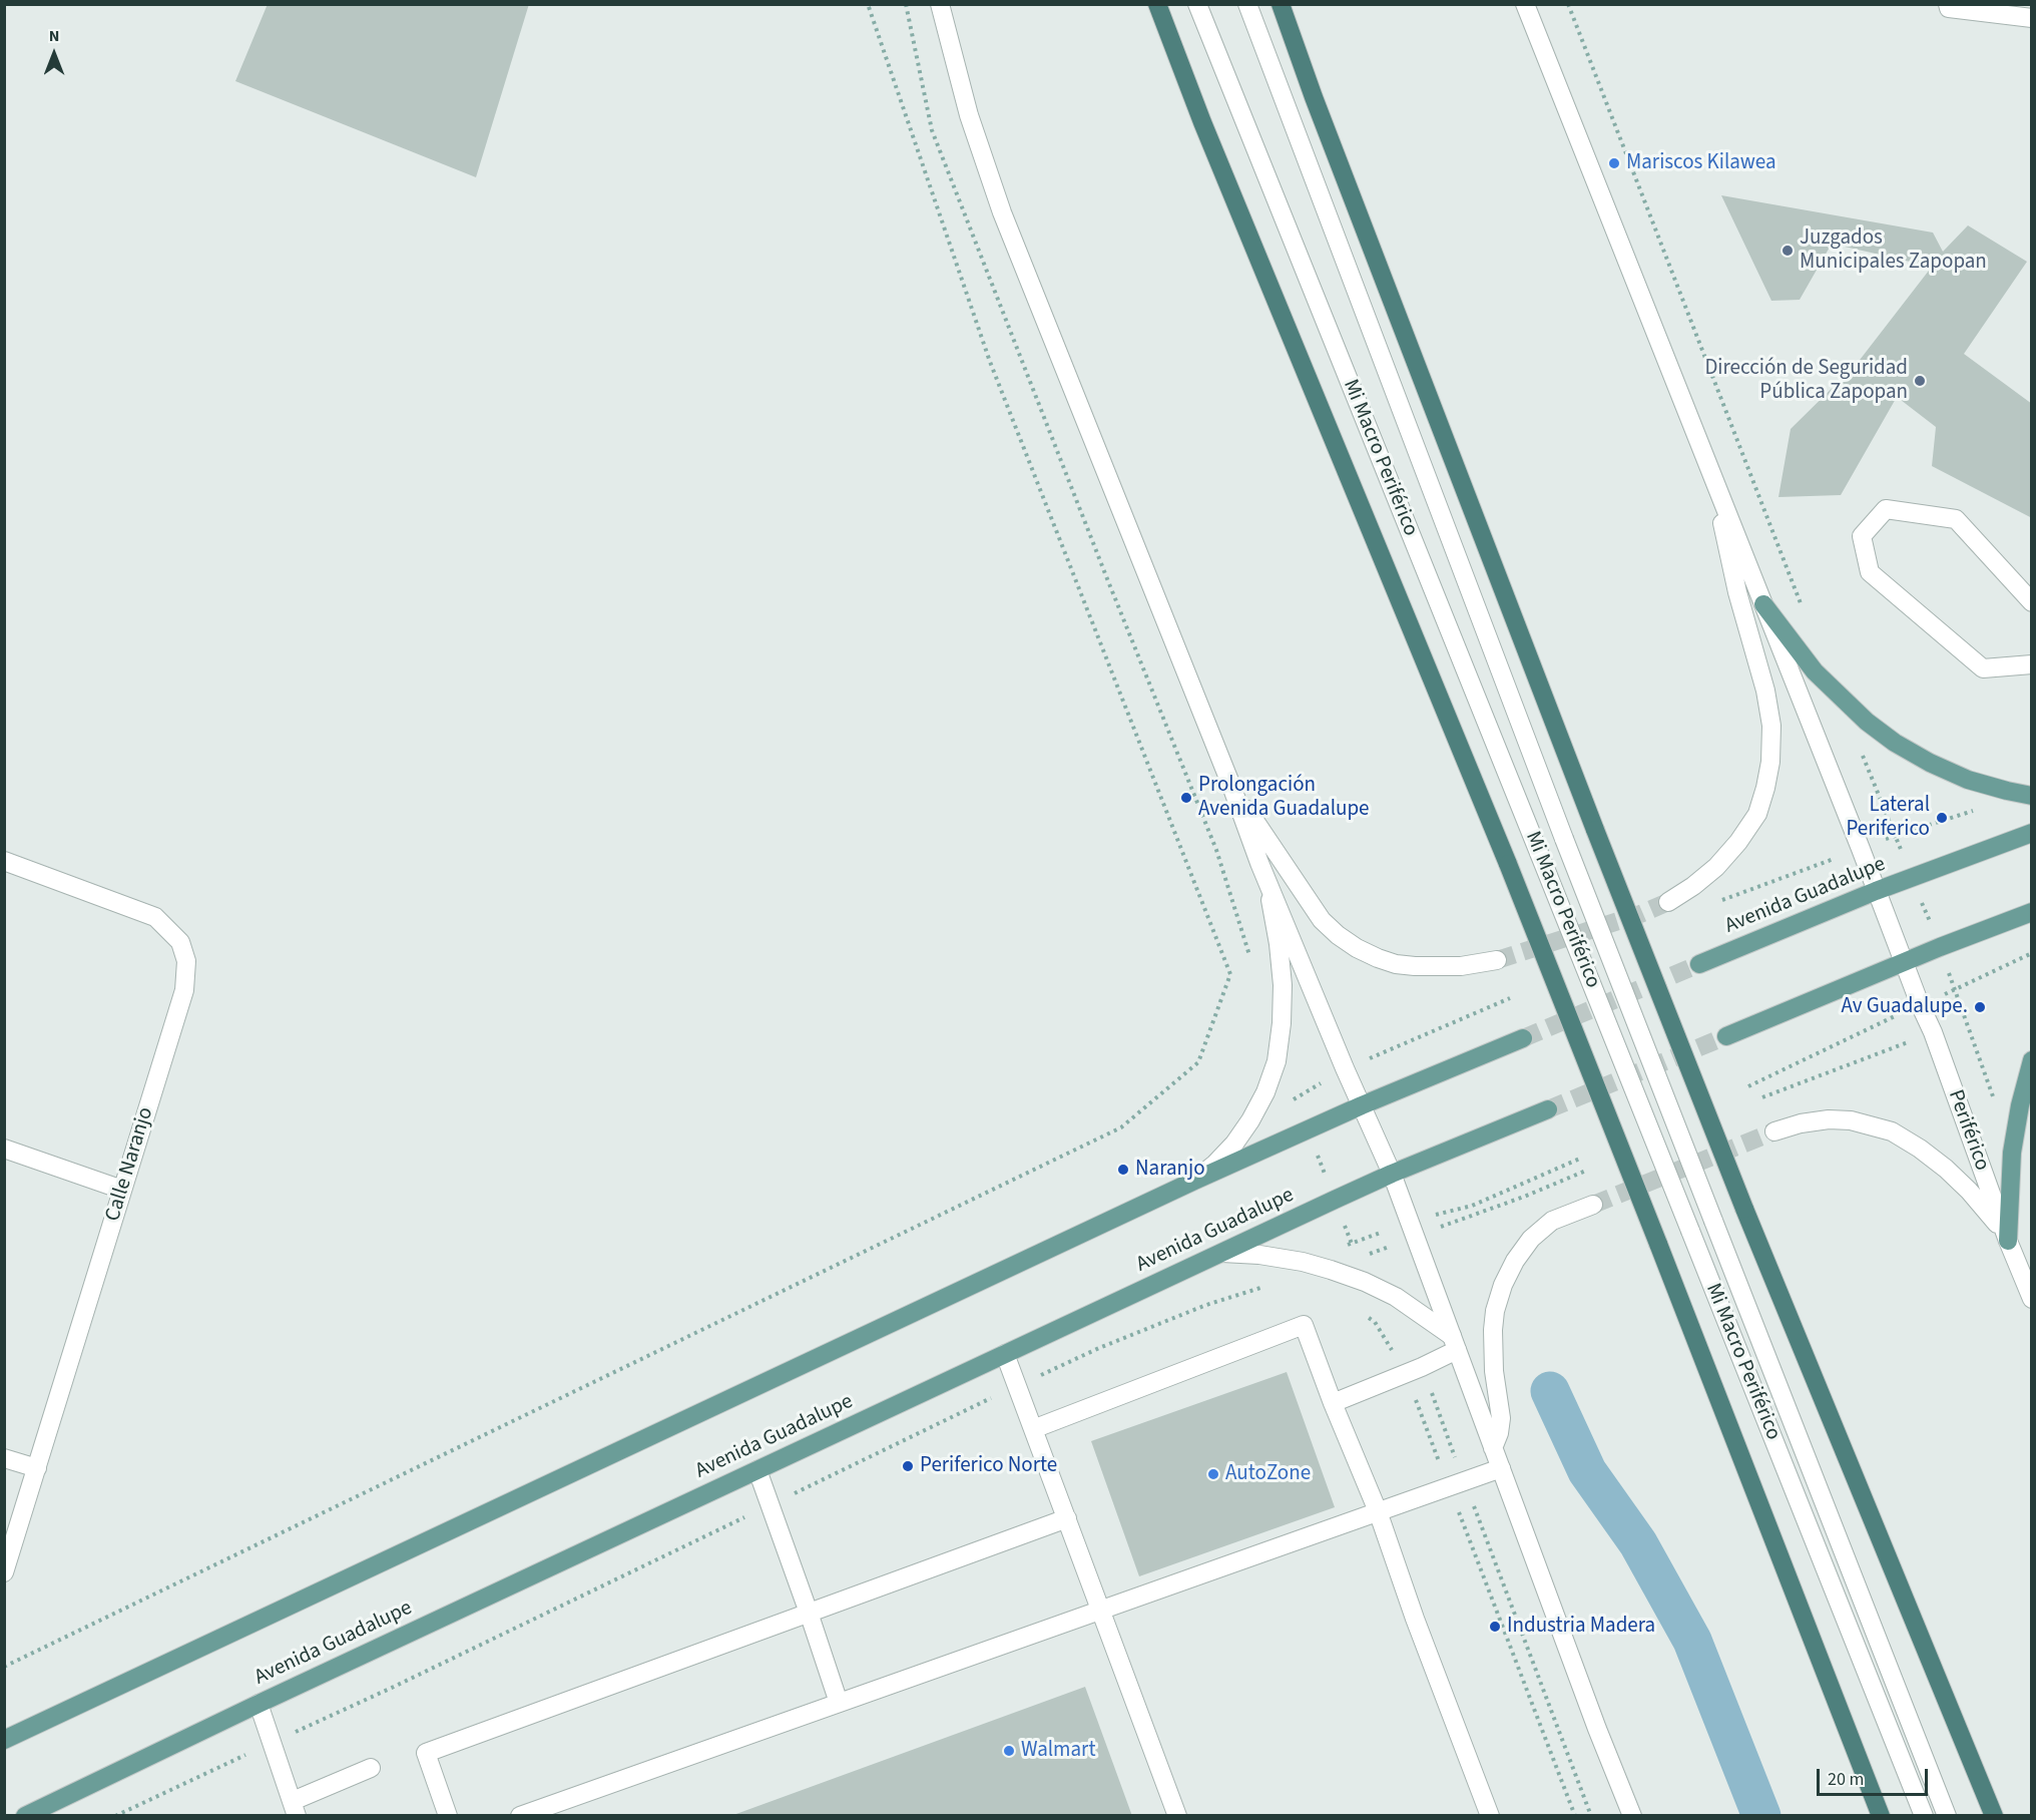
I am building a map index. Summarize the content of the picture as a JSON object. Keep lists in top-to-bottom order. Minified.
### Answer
{"streets":{"main road":["Avenida Guadalupe"],"street":["Mi Macro Periférico","Periférico","Calle Naranjo"]},"crossings":[["Avenida Guadalupe","Periférico"]],"places":["Mariscos Kilawea","Juzgados Municipales Zapopan","Dirección de Seguridad Pública Zapopan","Prolongación Avenida Guadalupe","Lateral Periferico","Av Guadalupe.","Naranjo","Periferico Norte","AutoZone","Industria Madera","Walmart"],"scale_bar":"20 m","north":"top"}
